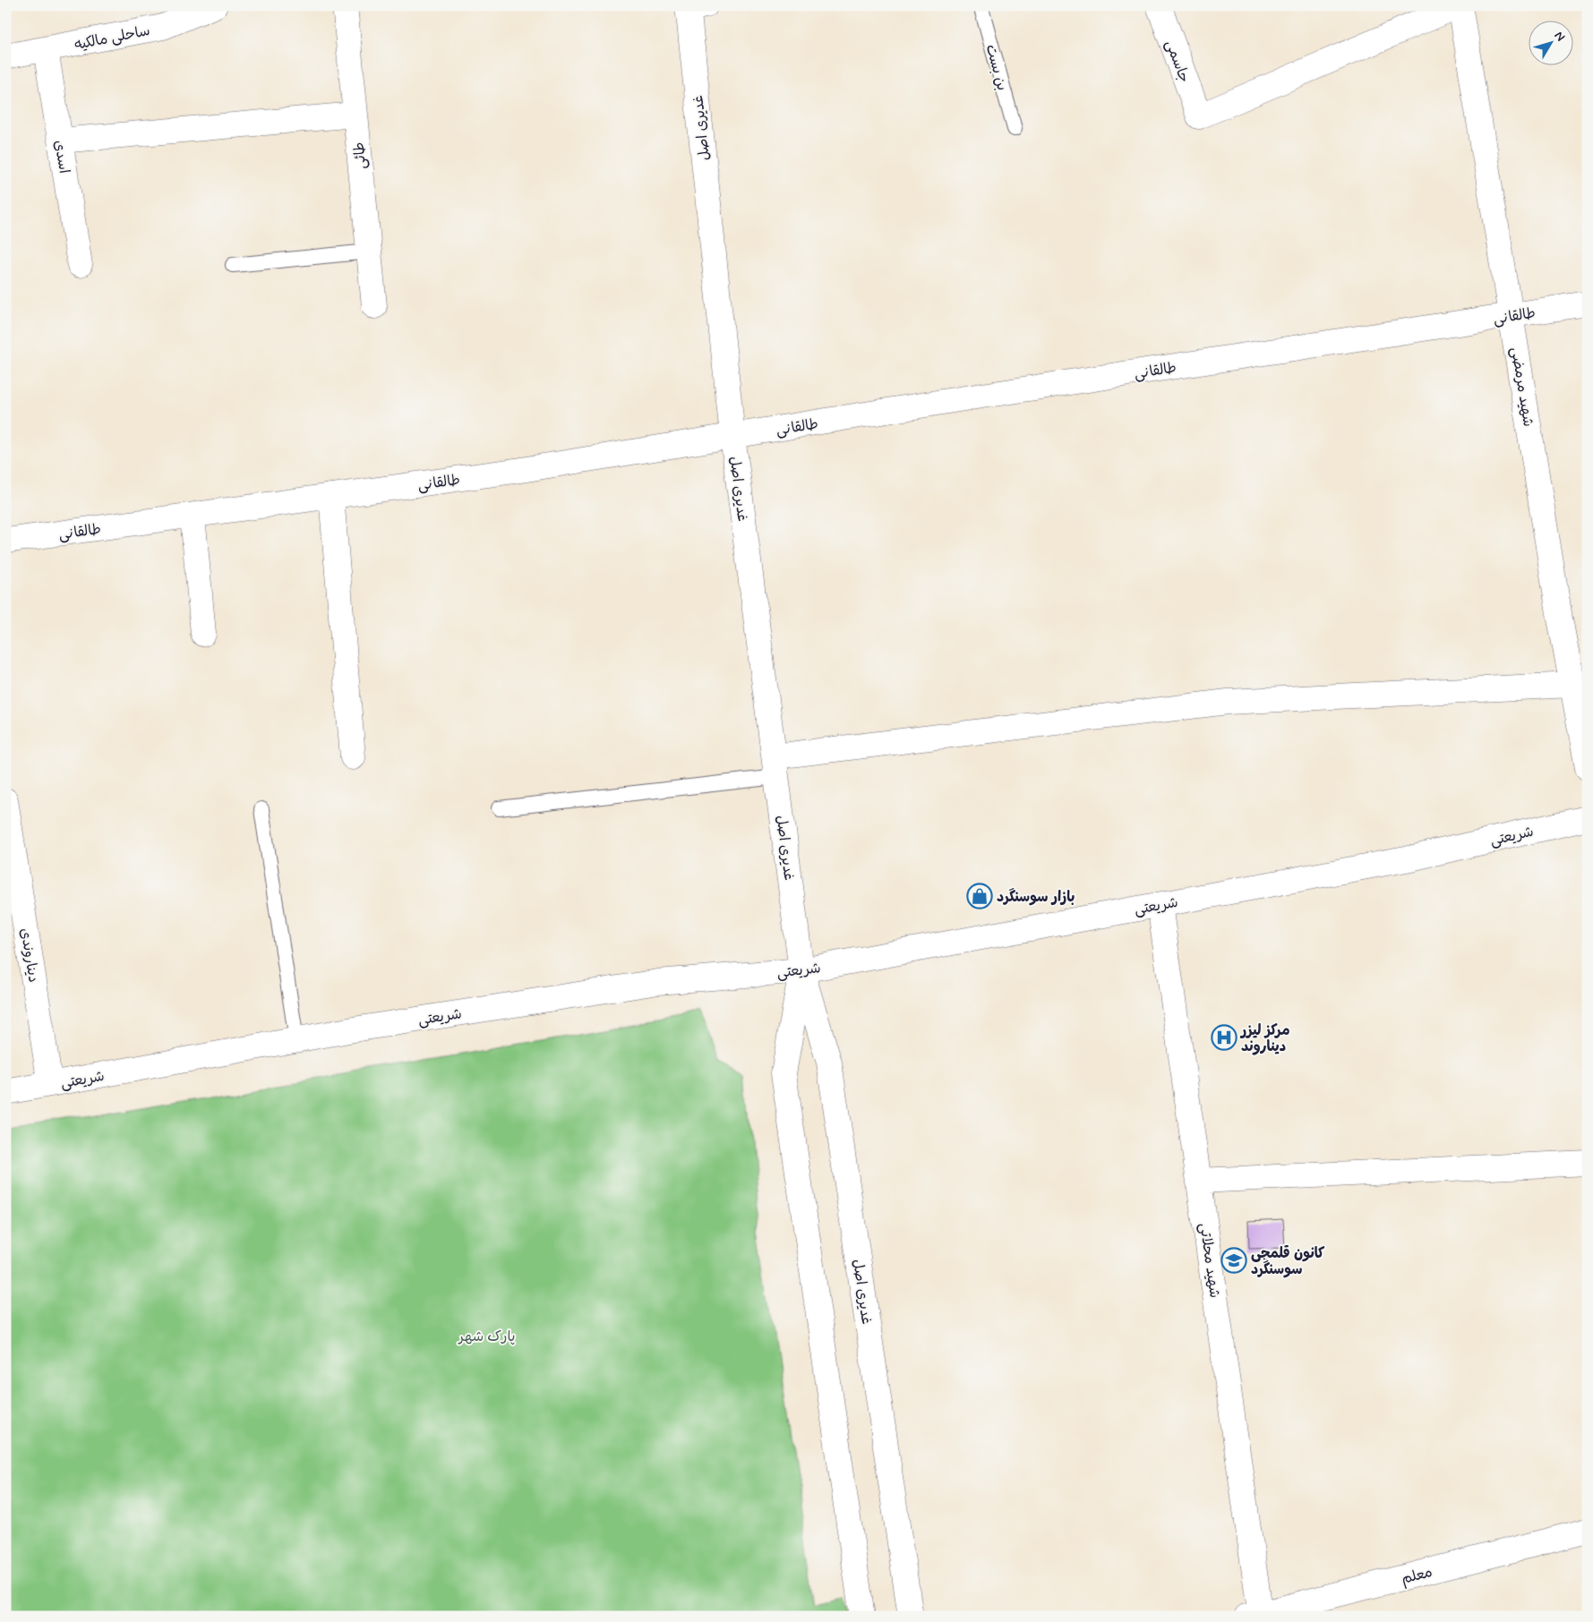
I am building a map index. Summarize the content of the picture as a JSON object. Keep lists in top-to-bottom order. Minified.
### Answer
{"streets":{"street":["ساحلی مالکیه","جاسمی","غدیری اصل","طائی","اسدی","طالقانی","شهید مرمضی","شریعتی","دیناروندی","شهید محلاتی","معلم"],"lane":["بن بست"]},"crossings":[["ساحلی مالکیه","اسدی"],["جاسمی","شهید مرمضی"],["غدیری اصل","طالقانی"],["غدیری اصل","شریعتی"],["طالقانی","شهید مرمضی"],["شریعتی","دیناروندی"],["شریعتی","شهید محلاتی"],["شهید محلاتی","معلم"]],"parks":["پارک شهر"],"places":{"shop":["بازار سوسنگرد"],"hospital":["مرکز لیزر دیناروند"],"school or university":["کانون قلمچی سوسنگرد"]},"north":"top right"}
